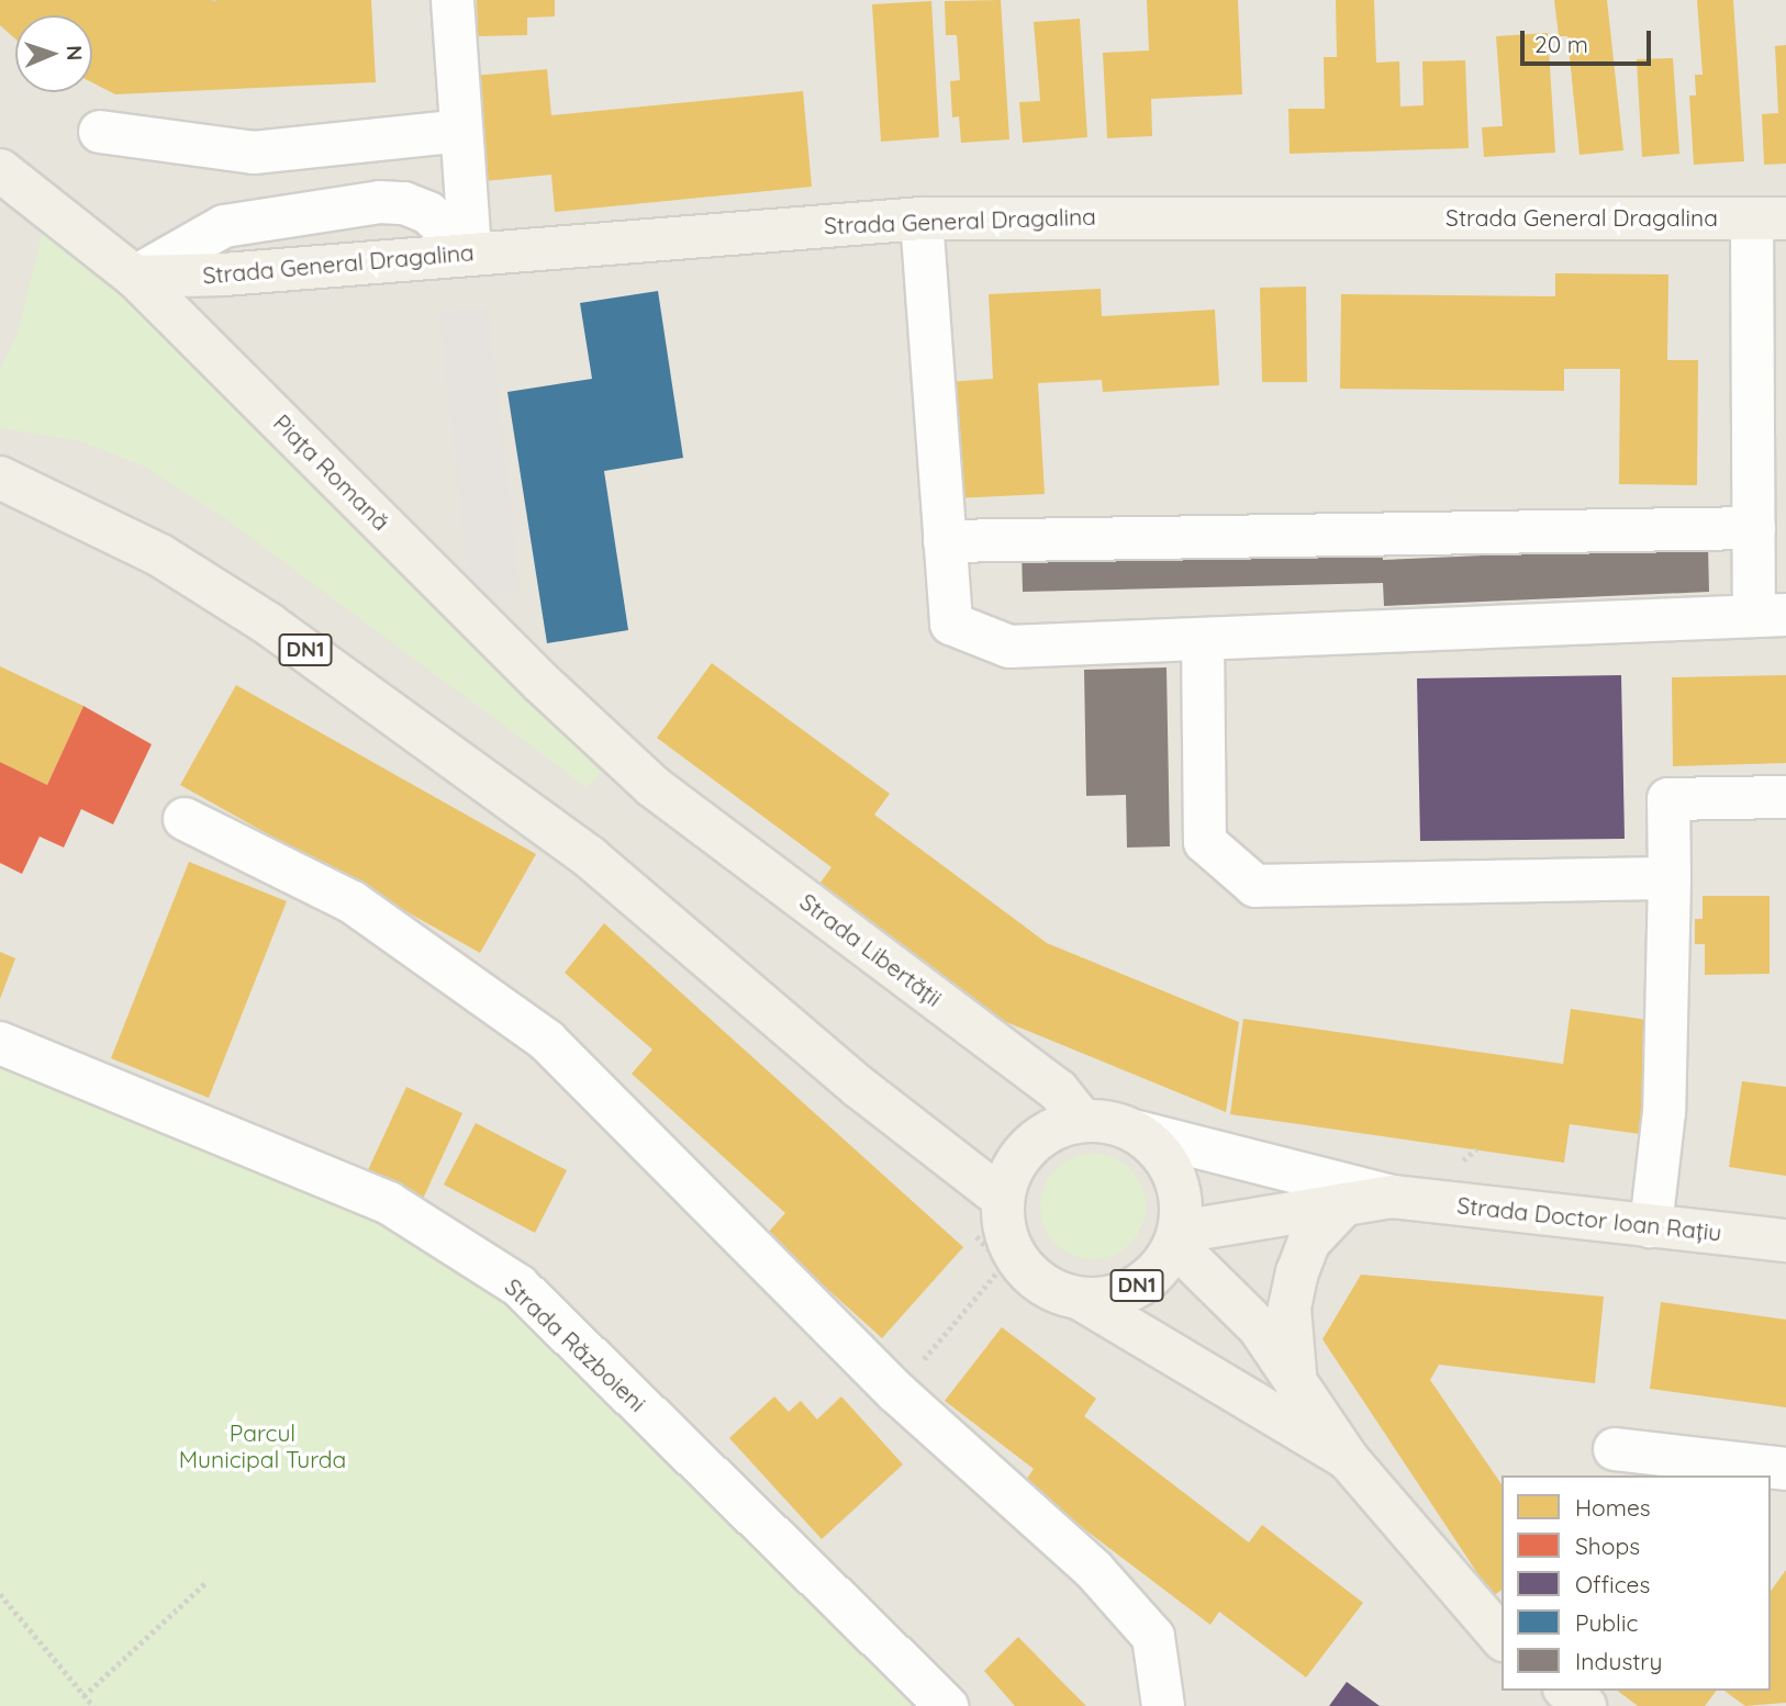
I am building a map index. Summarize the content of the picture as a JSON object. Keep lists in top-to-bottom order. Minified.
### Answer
{"streets":{"main road":["Strada General Dragalina","Piața Romană","DN1","Strada Libertății","Strada Doctor Ioan Rațiu"],"street":["Strada Războieni"]},"crossings":[["Strada General Dragalina","Piața Romană"],["Piața Romană","Strada Libertății"],["DN1","Strada Libertății"],["DN1","Strada Doctor Ioan Rațiu"],["Strada Libertății","Strada Doctor Ioan Rațiu"]],"parks":["Parcul Municipal Turda"],"legend":["Homes","Shops","Offices","Public","Industry"],"scale_bar":"20 m","north":"right"}
